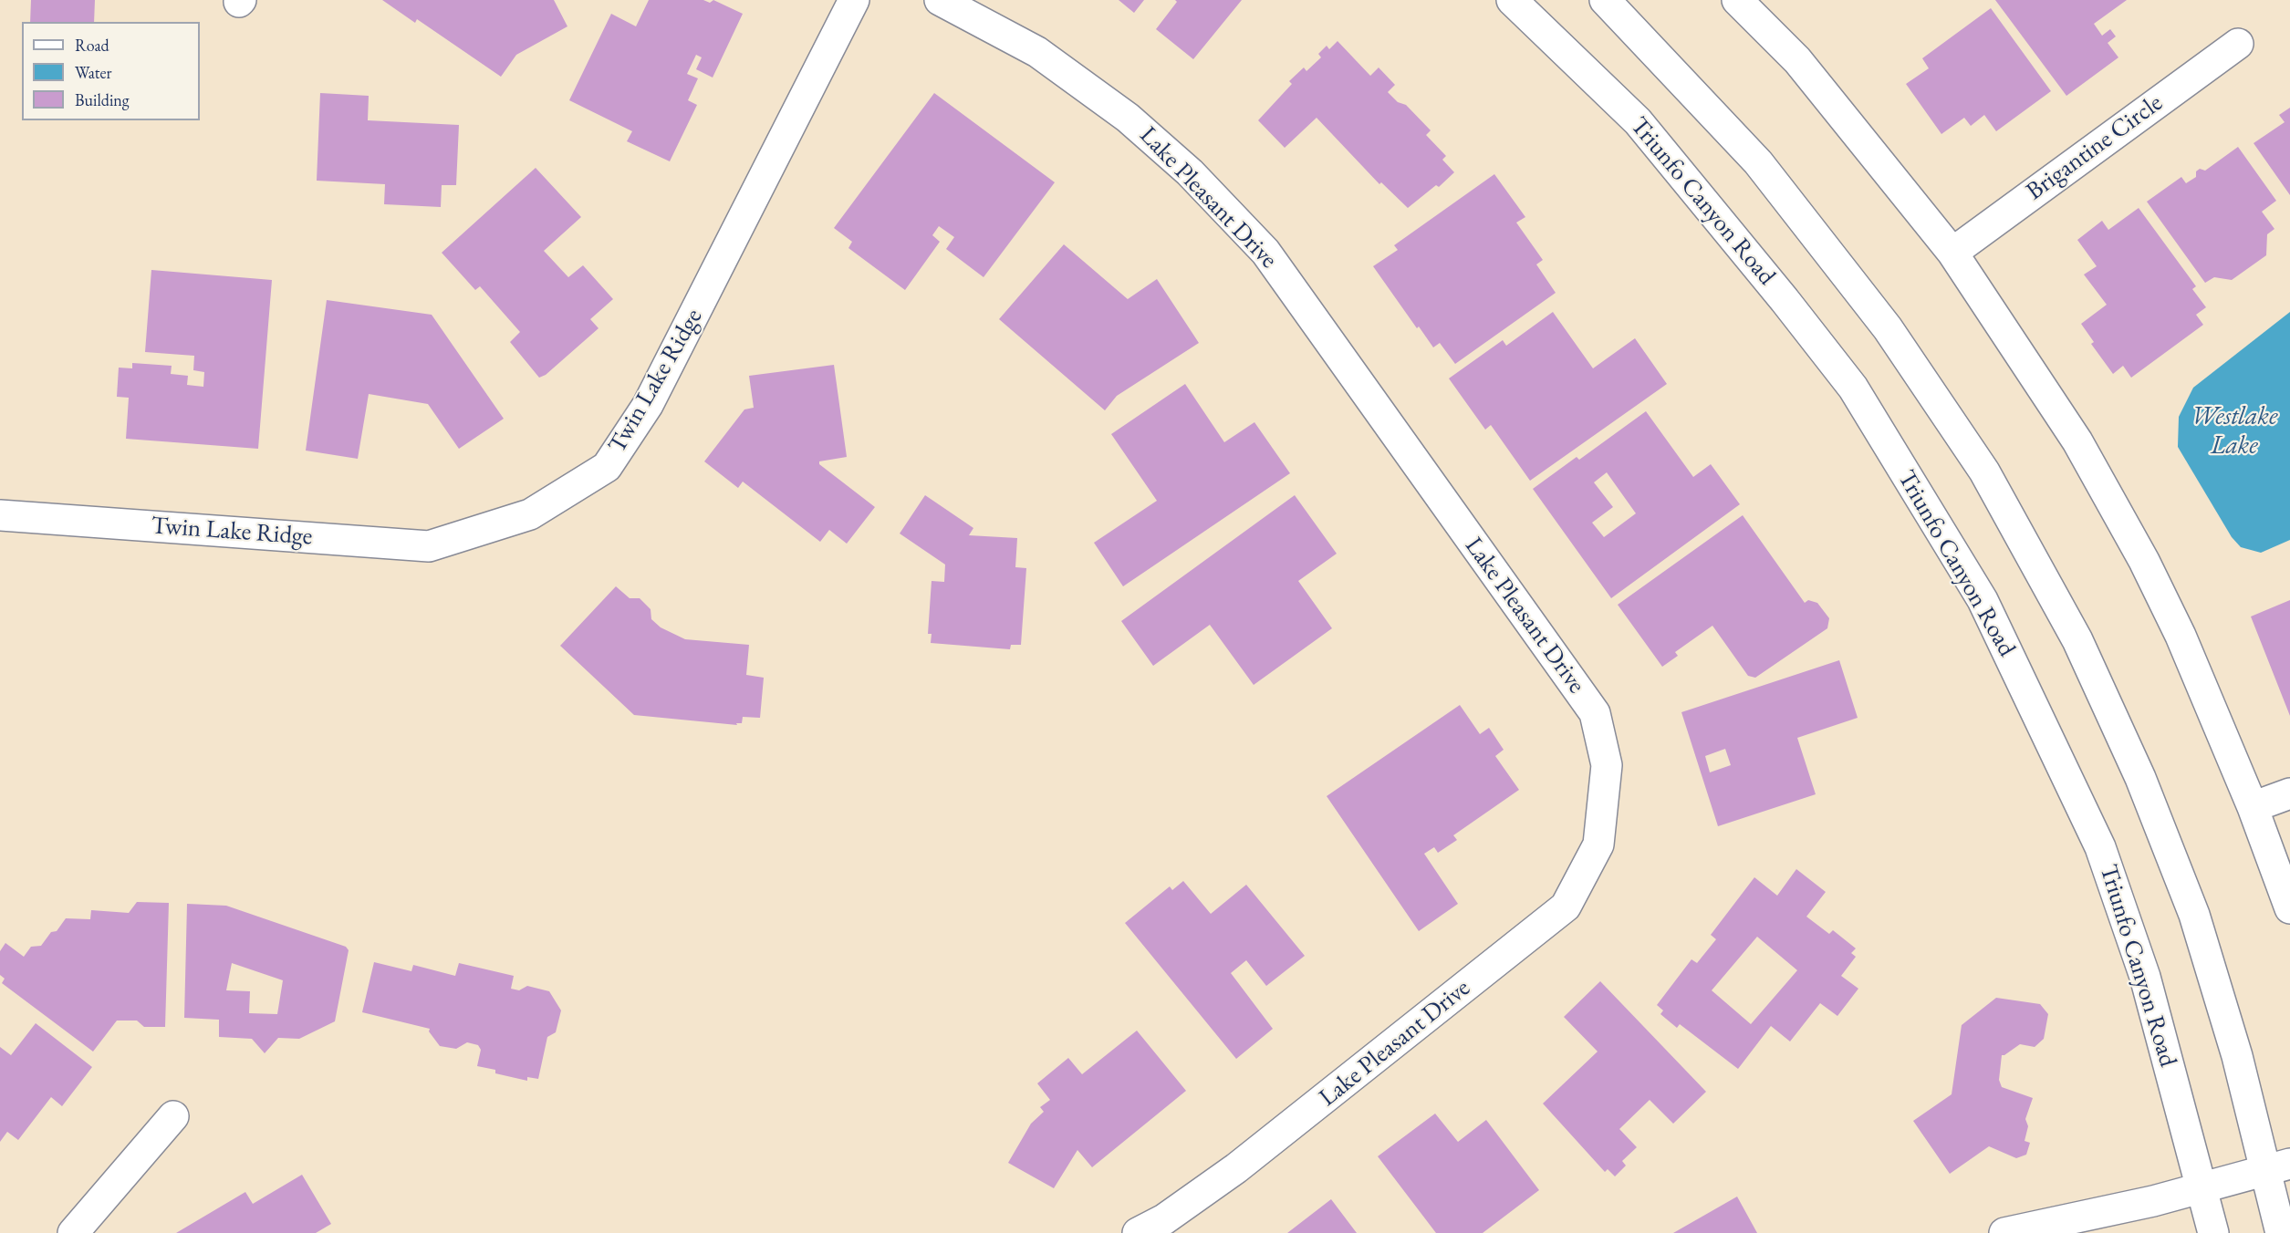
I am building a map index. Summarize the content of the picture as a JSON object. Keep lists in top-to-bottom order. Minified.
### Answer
{"streets":{"street":["Brigantine Circle","Lake Pleasant Drive","Triunfo Canyon Road","Twin Lake Ridge"]},"water":["Westlake Lake"],"legend":["Road","Water","Building"]}
